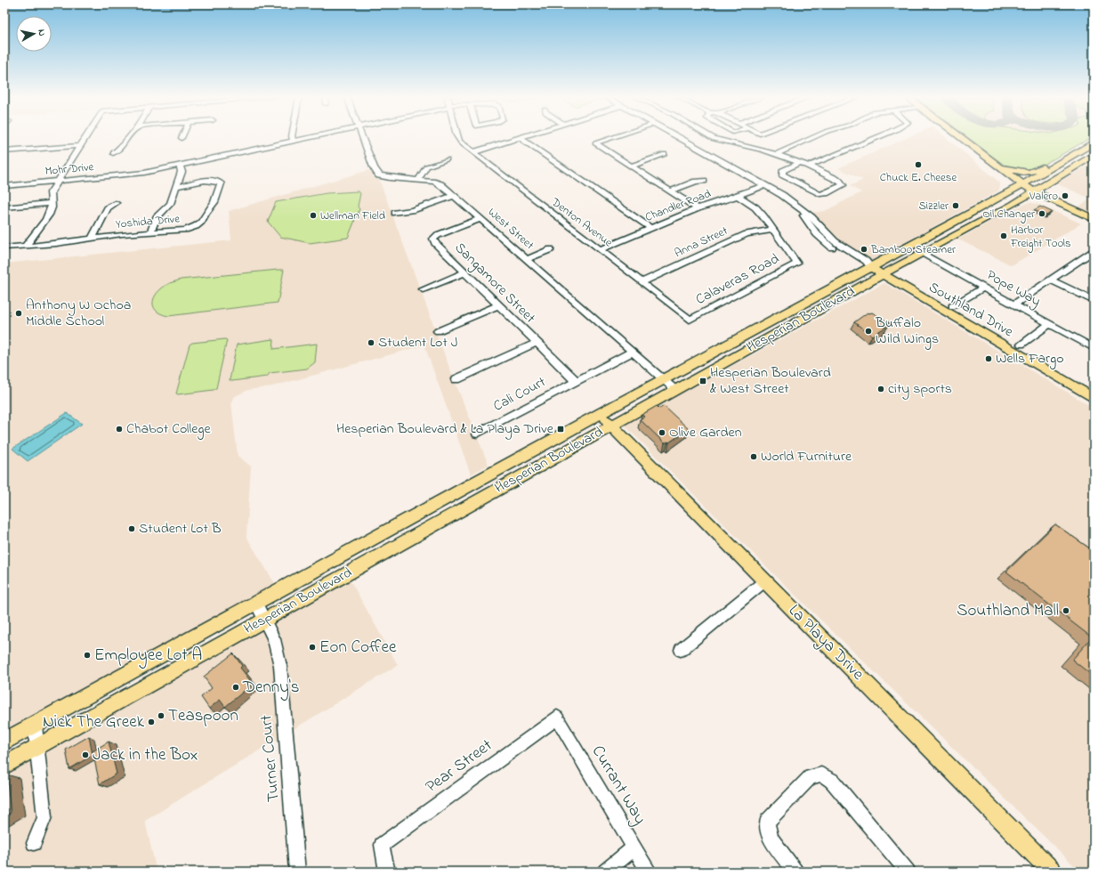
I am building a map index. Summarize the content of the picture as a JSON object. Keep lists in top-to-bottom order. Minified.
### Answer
{"streets":{"main road":["Southland Drive","Hesperian Boulevard","La Playa Drive"],"street":["Mohr Drive","Chandler Road","Yoshida Drive","Denton Avenue","West Street","Anna Street","Calaveras Road","Sangamore Street","Pope Way","Cali Court","Turner Court","Pear Street","Currant Way"]},"crossings":[["Chandler Road","Denton Avenue"],["Denton Avenue","Anna Street"],["Denton Avenue","Calaveras Road"],["West Street","Sangamore Street"],["West Street","Hesperian Boulevard"],["West Street","Cali Court"],["Anna Street","Calaveras Road"],["Sangamore Street","Cali Court"],["Pope Way","Hesperian Boulevard"],["Southland Drive","Hesperian Boulevard"],["Hesperian Boulevard","La Playa Drive"],["Hesperian Boulevard","Turner Court"],["Pear Street","Currant Way"]],"places":{"other":["Chuck E. Cheese","Valero","Sizzler","Oil Changer","Wellman Field","Harbor Freight Tools","Bamboo Steamer","Anthony W Ochoa Middle School","Buffalo Wild Wings","Student Lot J","Wells Fargo","city sports","Chabot College","Olive Garden","World Furniture","Student Lot B","Southland Mall","Eon Coffee","Employee Lot A","Denny's","Teaspoon","Nick The Greek","Jack in the Box"],"transit":["Hesperian Boulevard & West Street","Hesperian Boulevard & La Playa Drive"]},"north":"right"}
